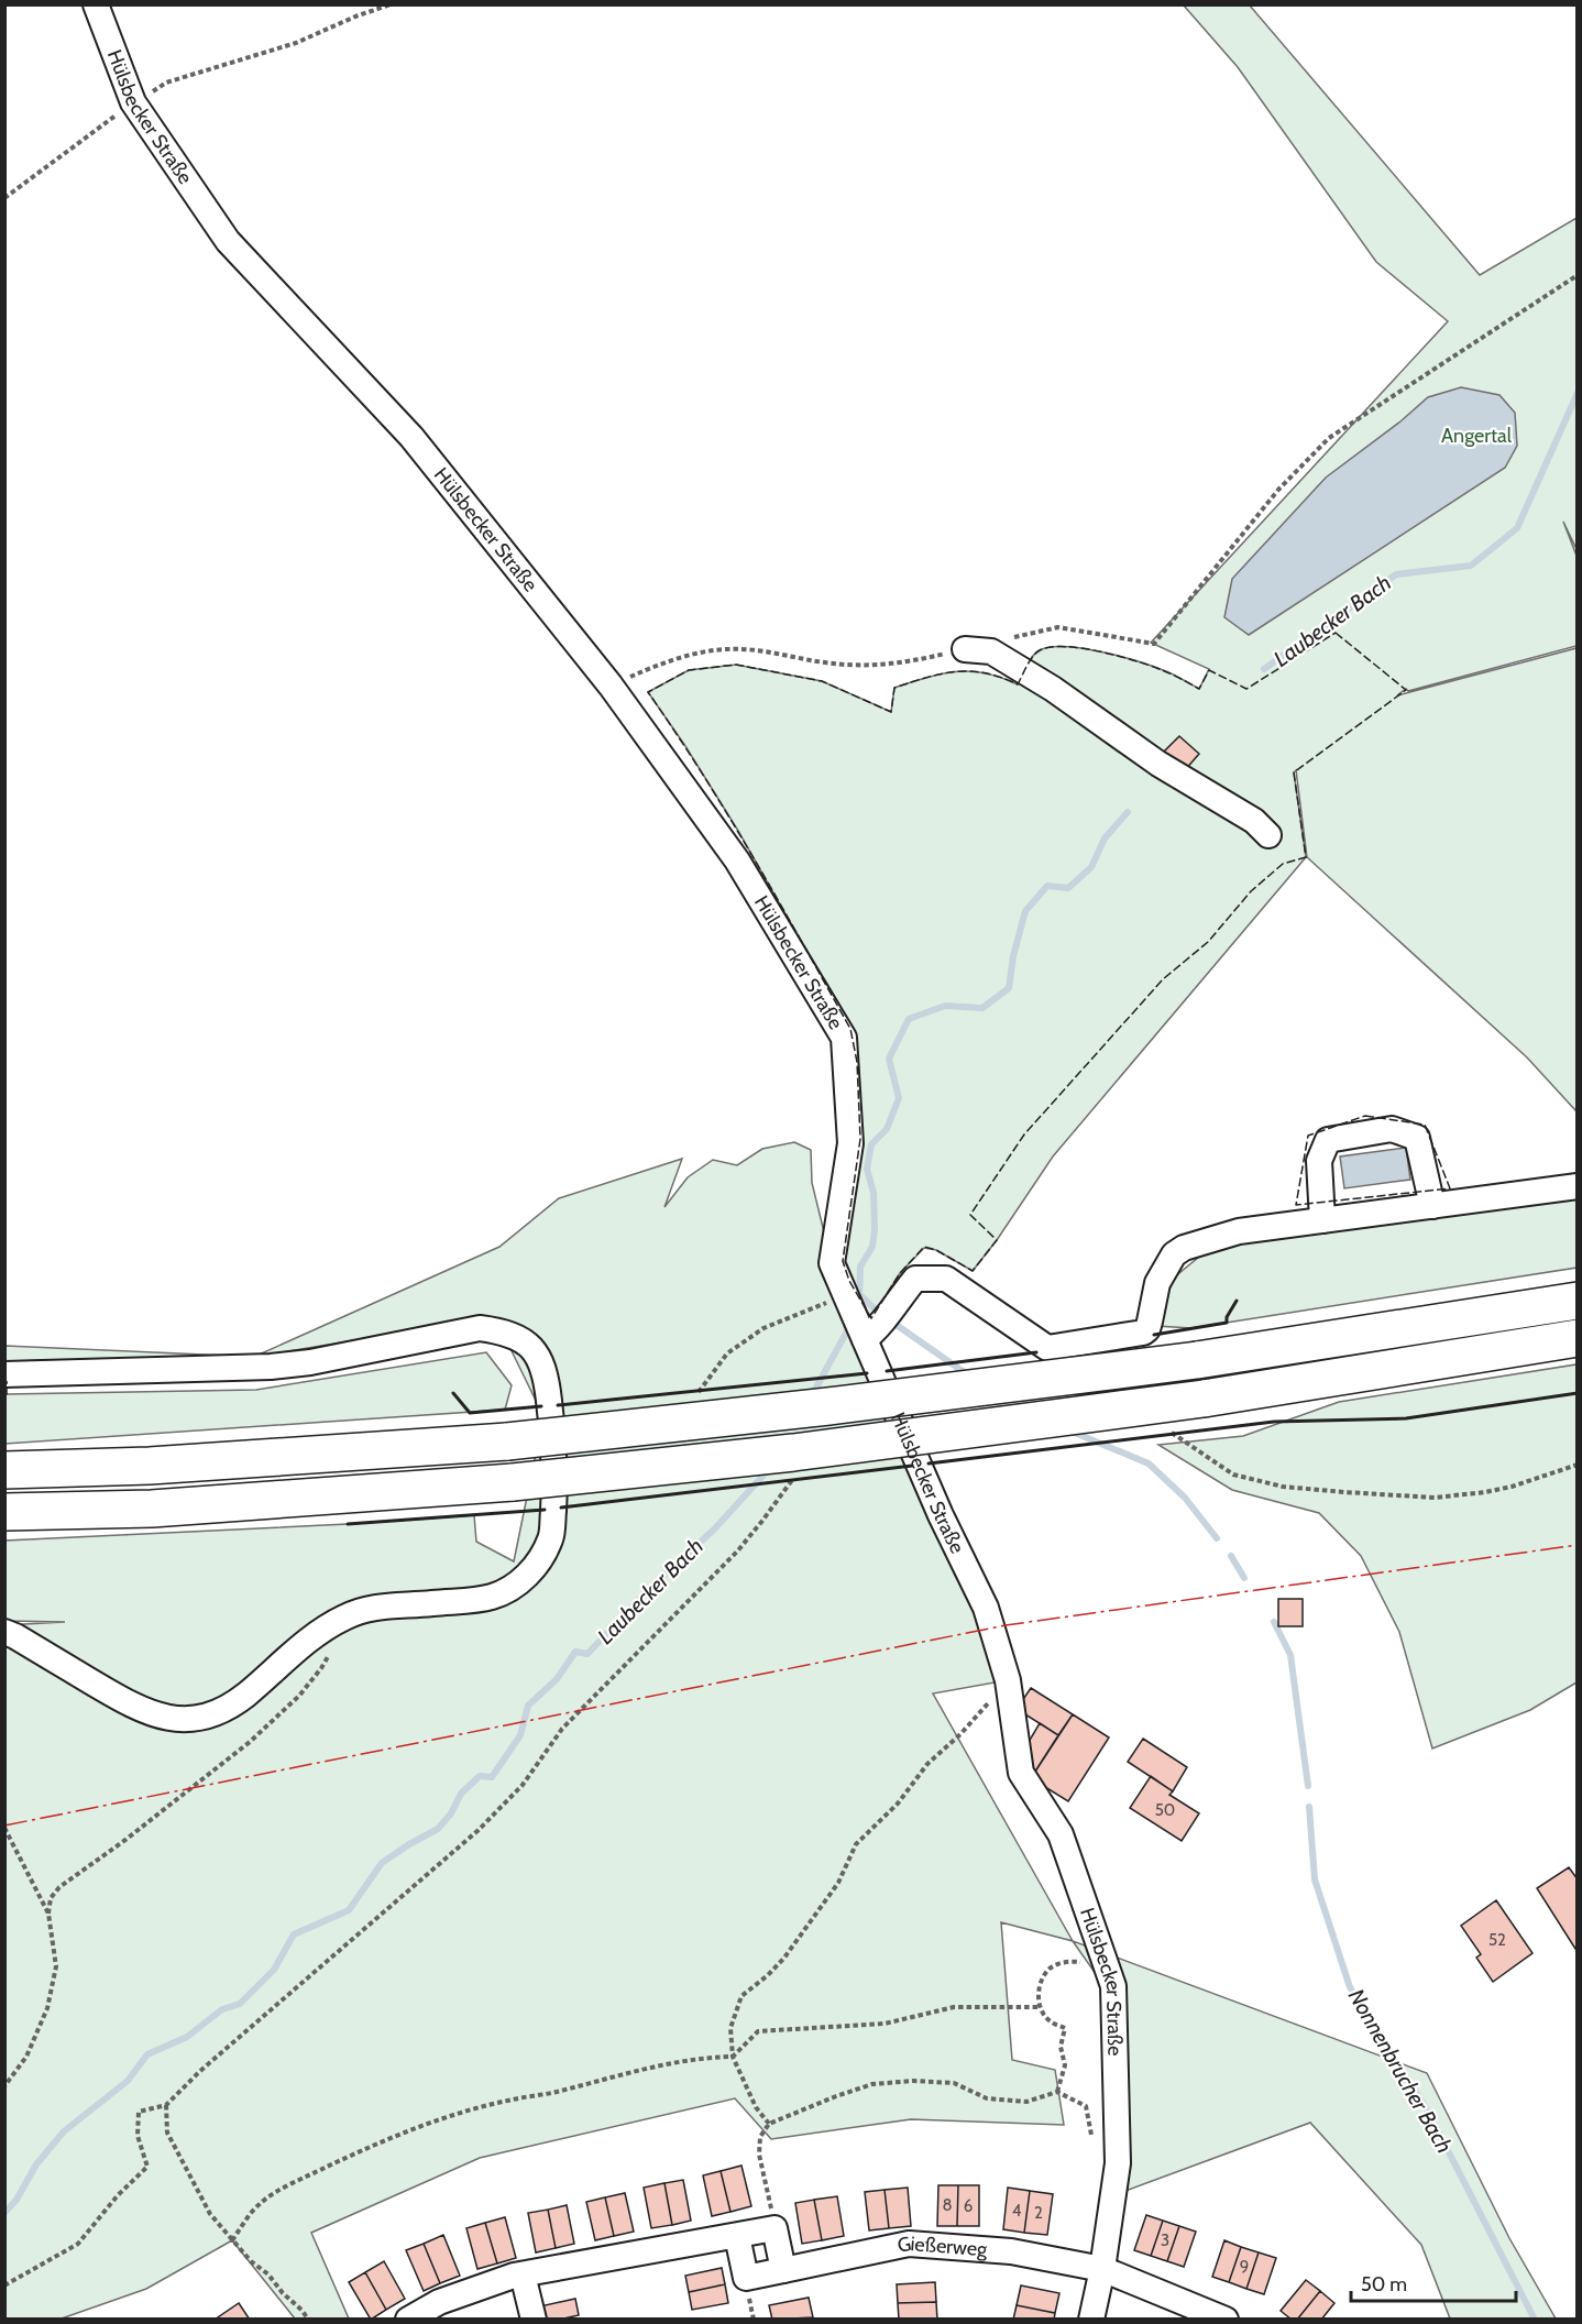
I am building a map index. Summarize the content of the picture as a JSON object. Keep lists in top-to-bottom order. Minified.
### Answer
{"streets":{"street":["Hülsbecker Straße","Gießerweg"]},"crossings":[["Hülsbecker Straße","Gießerweg"]],"water":["Laubecker Bach","Nonnenbrucher Bach"],"parks":["Angertal"],"house_numbers":["50","52","8","6","4","2","3","9"],"scale_bar":"50 m"}
